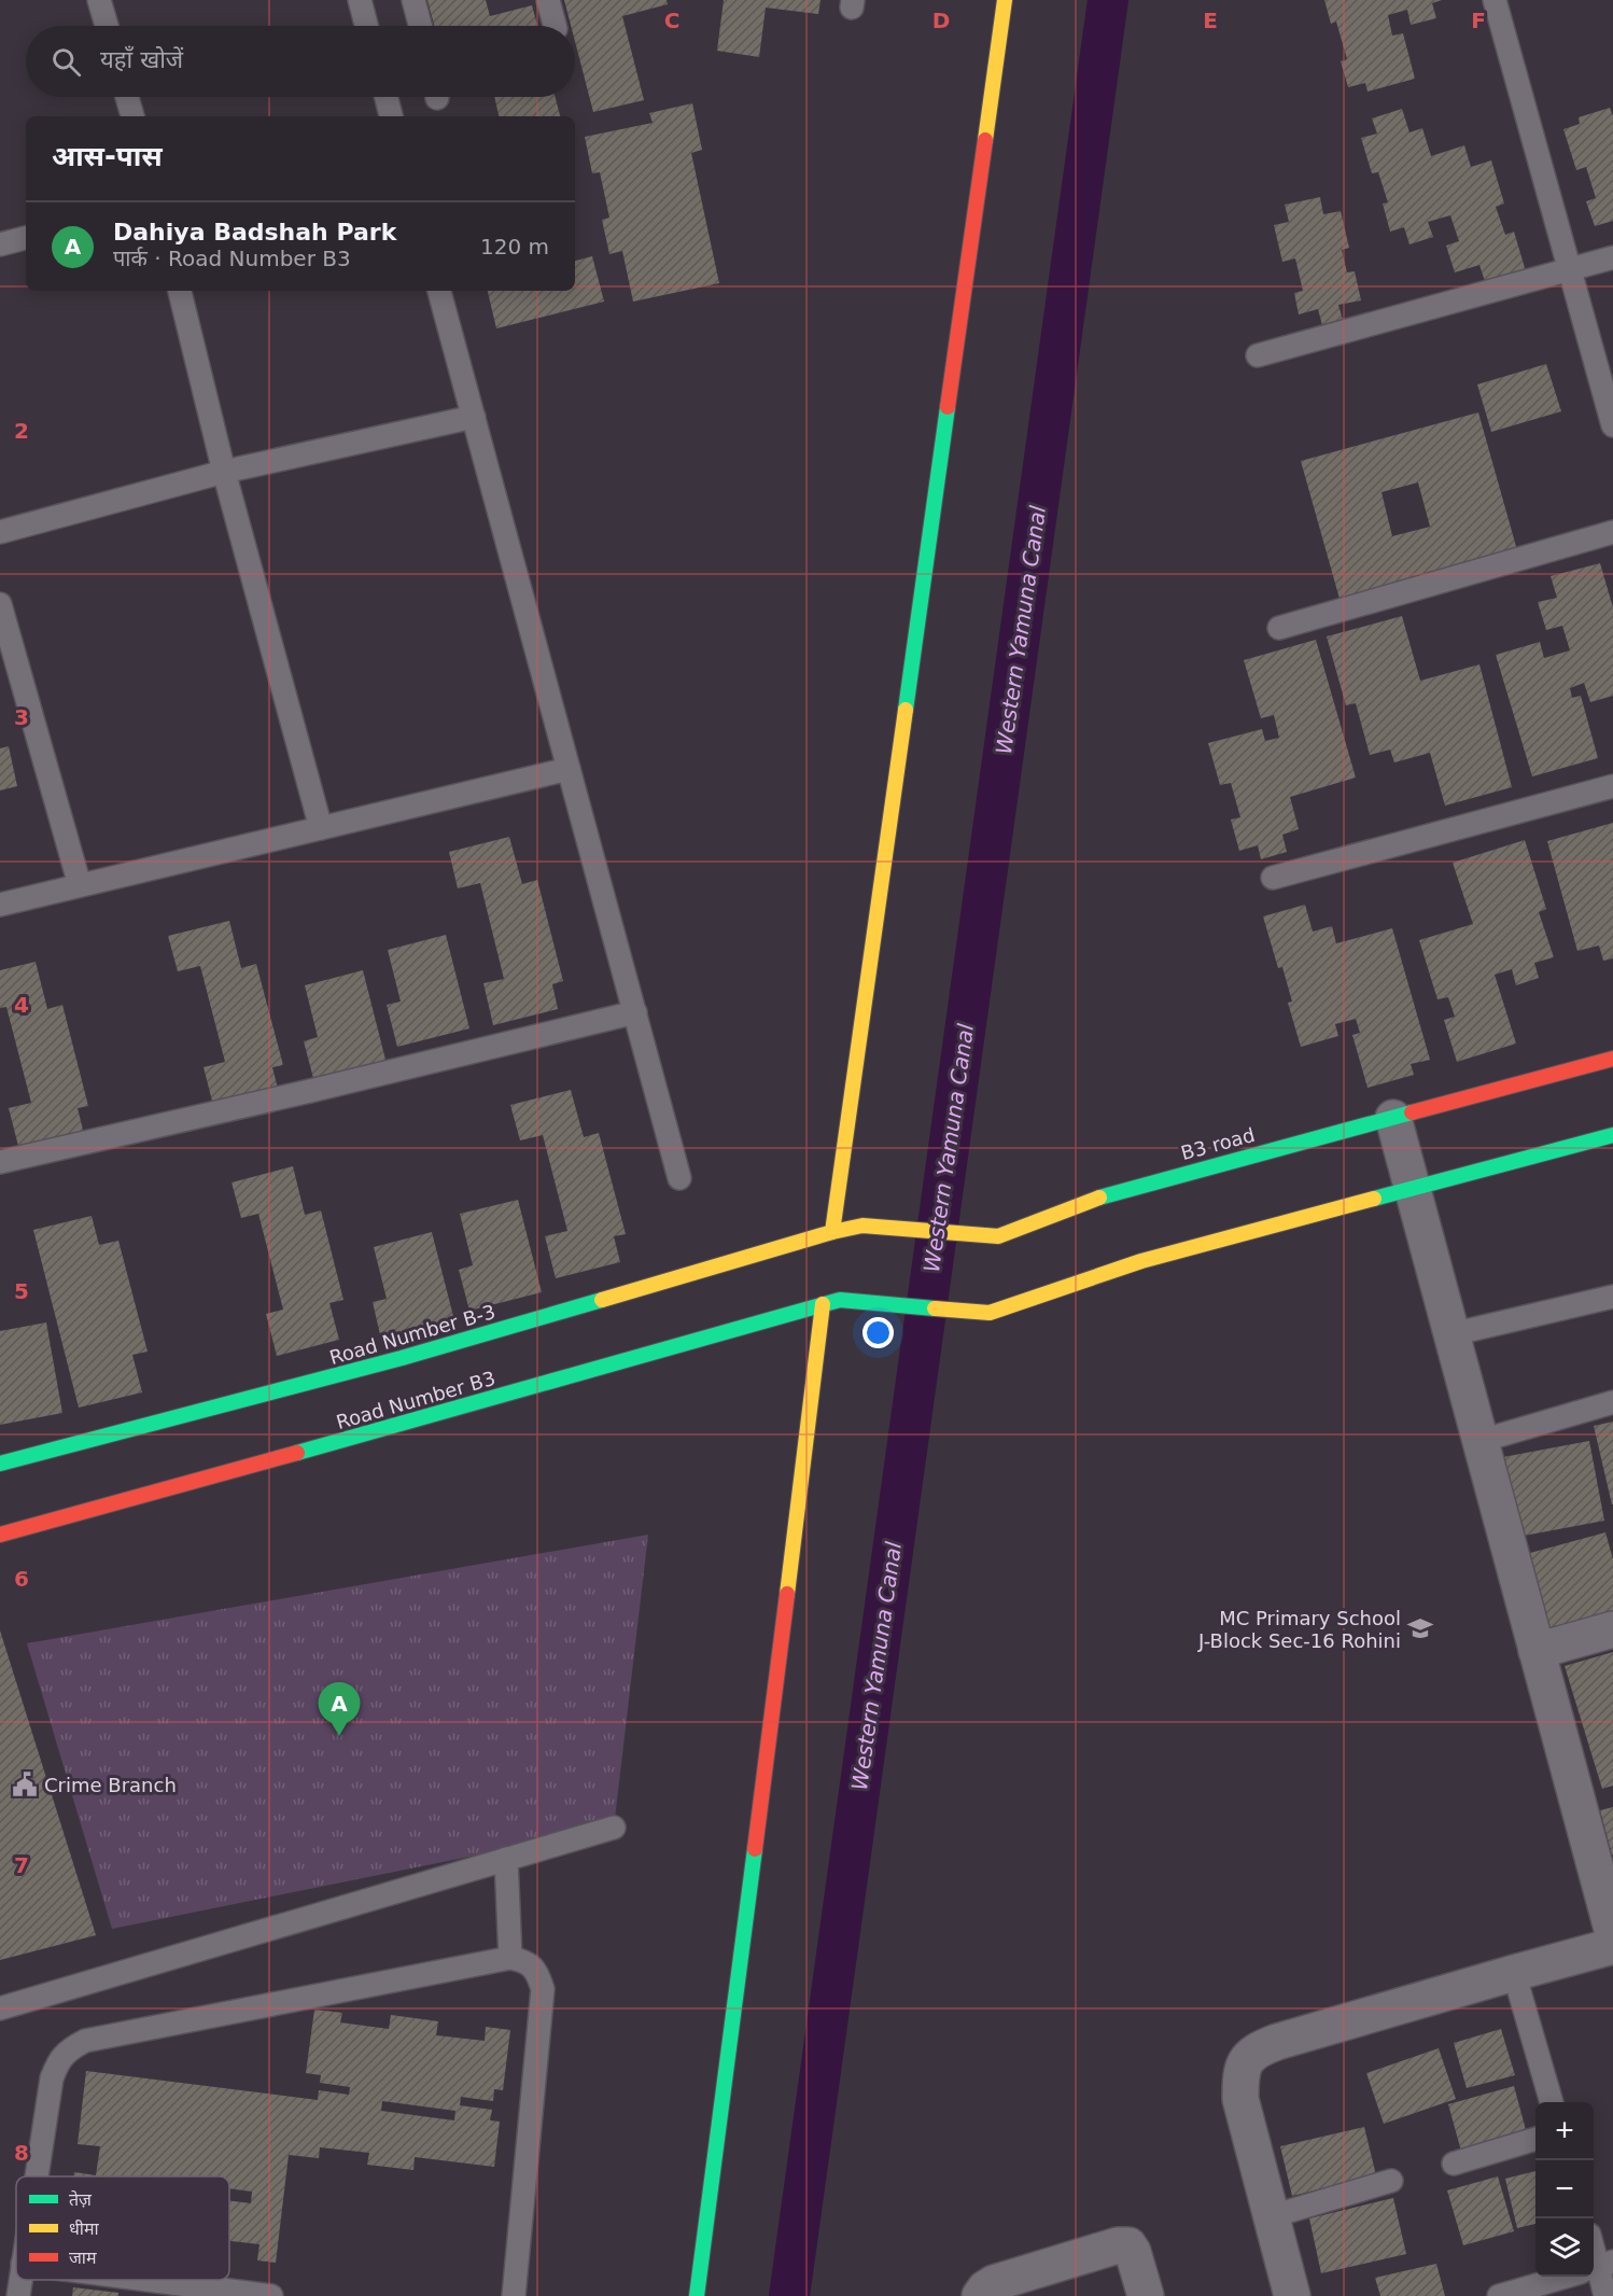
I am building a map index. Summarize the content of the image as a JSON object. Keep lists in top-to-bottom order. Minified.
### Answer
{"streets":{"street":["B3 road","Road Number B-3","Road Number B3"]},"crossings":[["B3 road","Road Number B-3"]],"water":["Western Yamuna Canal"],"places":{"school or university":["MC Primary School J-Block Sec-16 Rohini"],"public building":["Crime Branch"]},"legend":["तेज़","धीमा","जाम"],"page":{"search":"यहाँ खोजें","heading":"आस-पास","list":[{"mark":"A","name":"Dahiya Badshah Park","note":"पार्क · Road Number B3","value":"120 m"}],"pins":"A","map_buttons":["+","−"]},"grid":{"columns":["C","D","E","F"],"rows":["2","3","4","5","6","7","8"]}}
